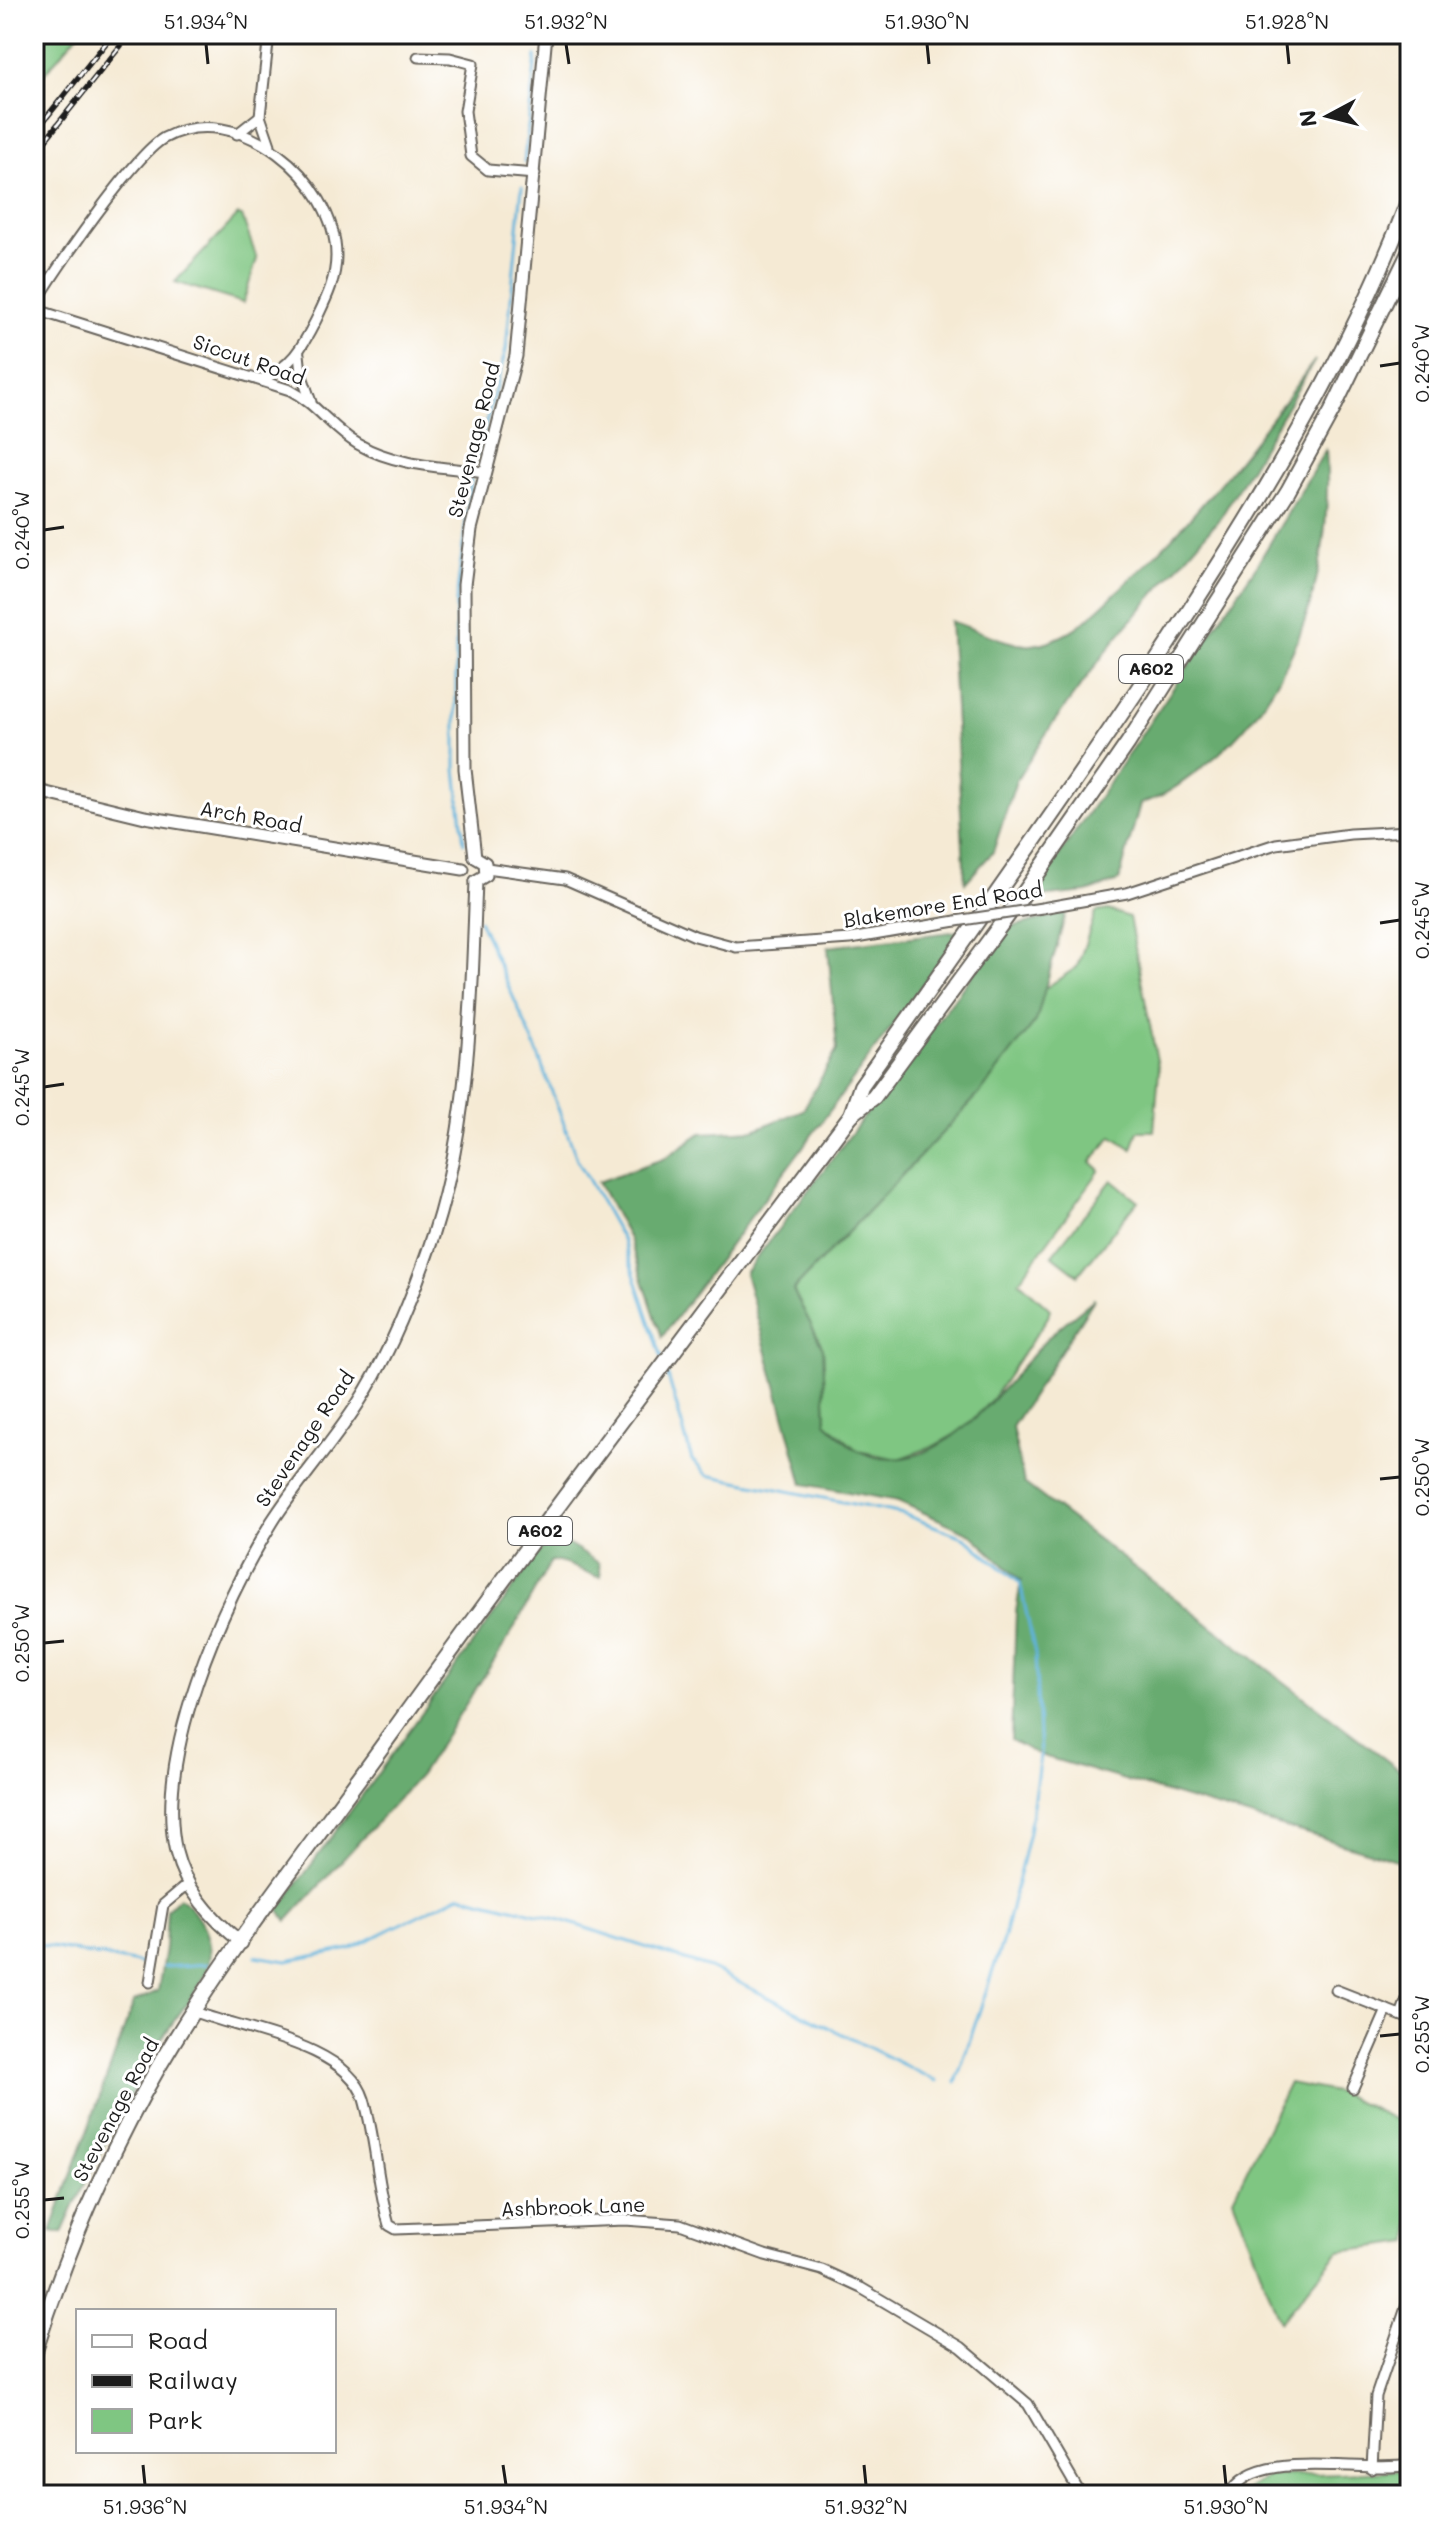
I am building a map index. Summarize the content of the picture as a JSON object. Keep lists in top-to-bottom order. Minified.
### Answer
{"streets":{"main road":["Stevenage Road","A602"],"street":["Siccut Road","Arch Road","Blakemore End Road","Ashbrook Lane"]},"crossings":[["Siccut Road","Stevenage Road"],["Stevenage Road","A602"],["Stevenage Road","Arch Road"],["Stevenage Road","Blakemore End Road"],["Stevenage Road","Ashbrook Lane"],["Arch Road","Blakemore End Road"]],"legend":["Road","Railway","Park"],"north":"left","coordinates":["51.934°N","51.932°N","51.930°N","51.928°N","0.240°W","0.245°W","0.250°W","0.255°W","51.936°N"]}
